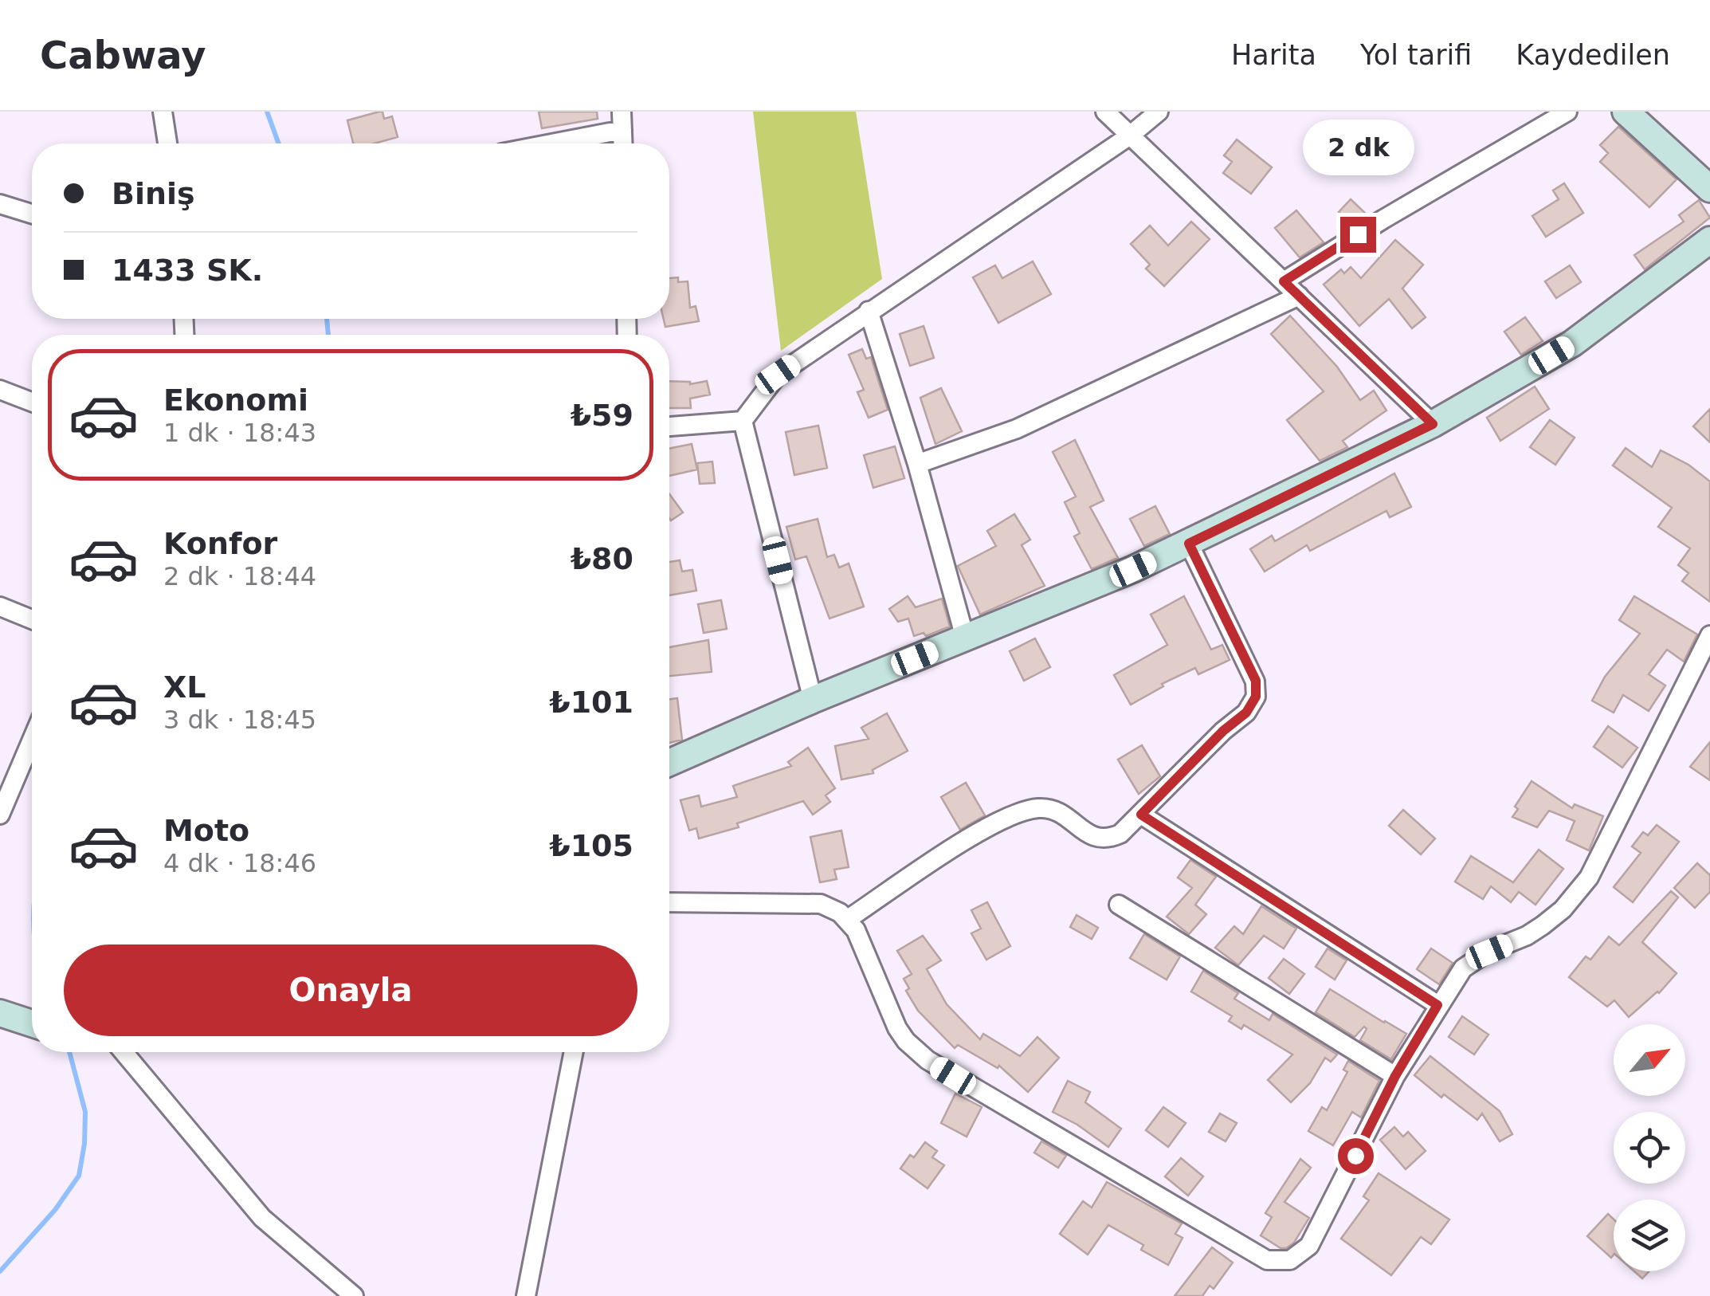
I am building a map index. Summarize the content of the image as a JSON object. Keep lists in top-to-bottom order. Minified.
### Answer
{"north":"top right","page":{"header":"Cabway","nav":["Harita","Yol tarifi","Kaydedilen"],"bubble":"2 dk","banner":["Biniş","1433 SK."],"list":[{"name":"Ekonomi","note":"1 dk · 18:43","value":"₺59"},{"name":"Konfor","note":"2 dk · 18:44","value":"₺80"},{"name":"XL","note":"3 dk · 18:45","value":"₺101"},{"name":"Moto","note":"4 dk · 18:46","value":"₺105"}],"buttons":"Onayla"}}
